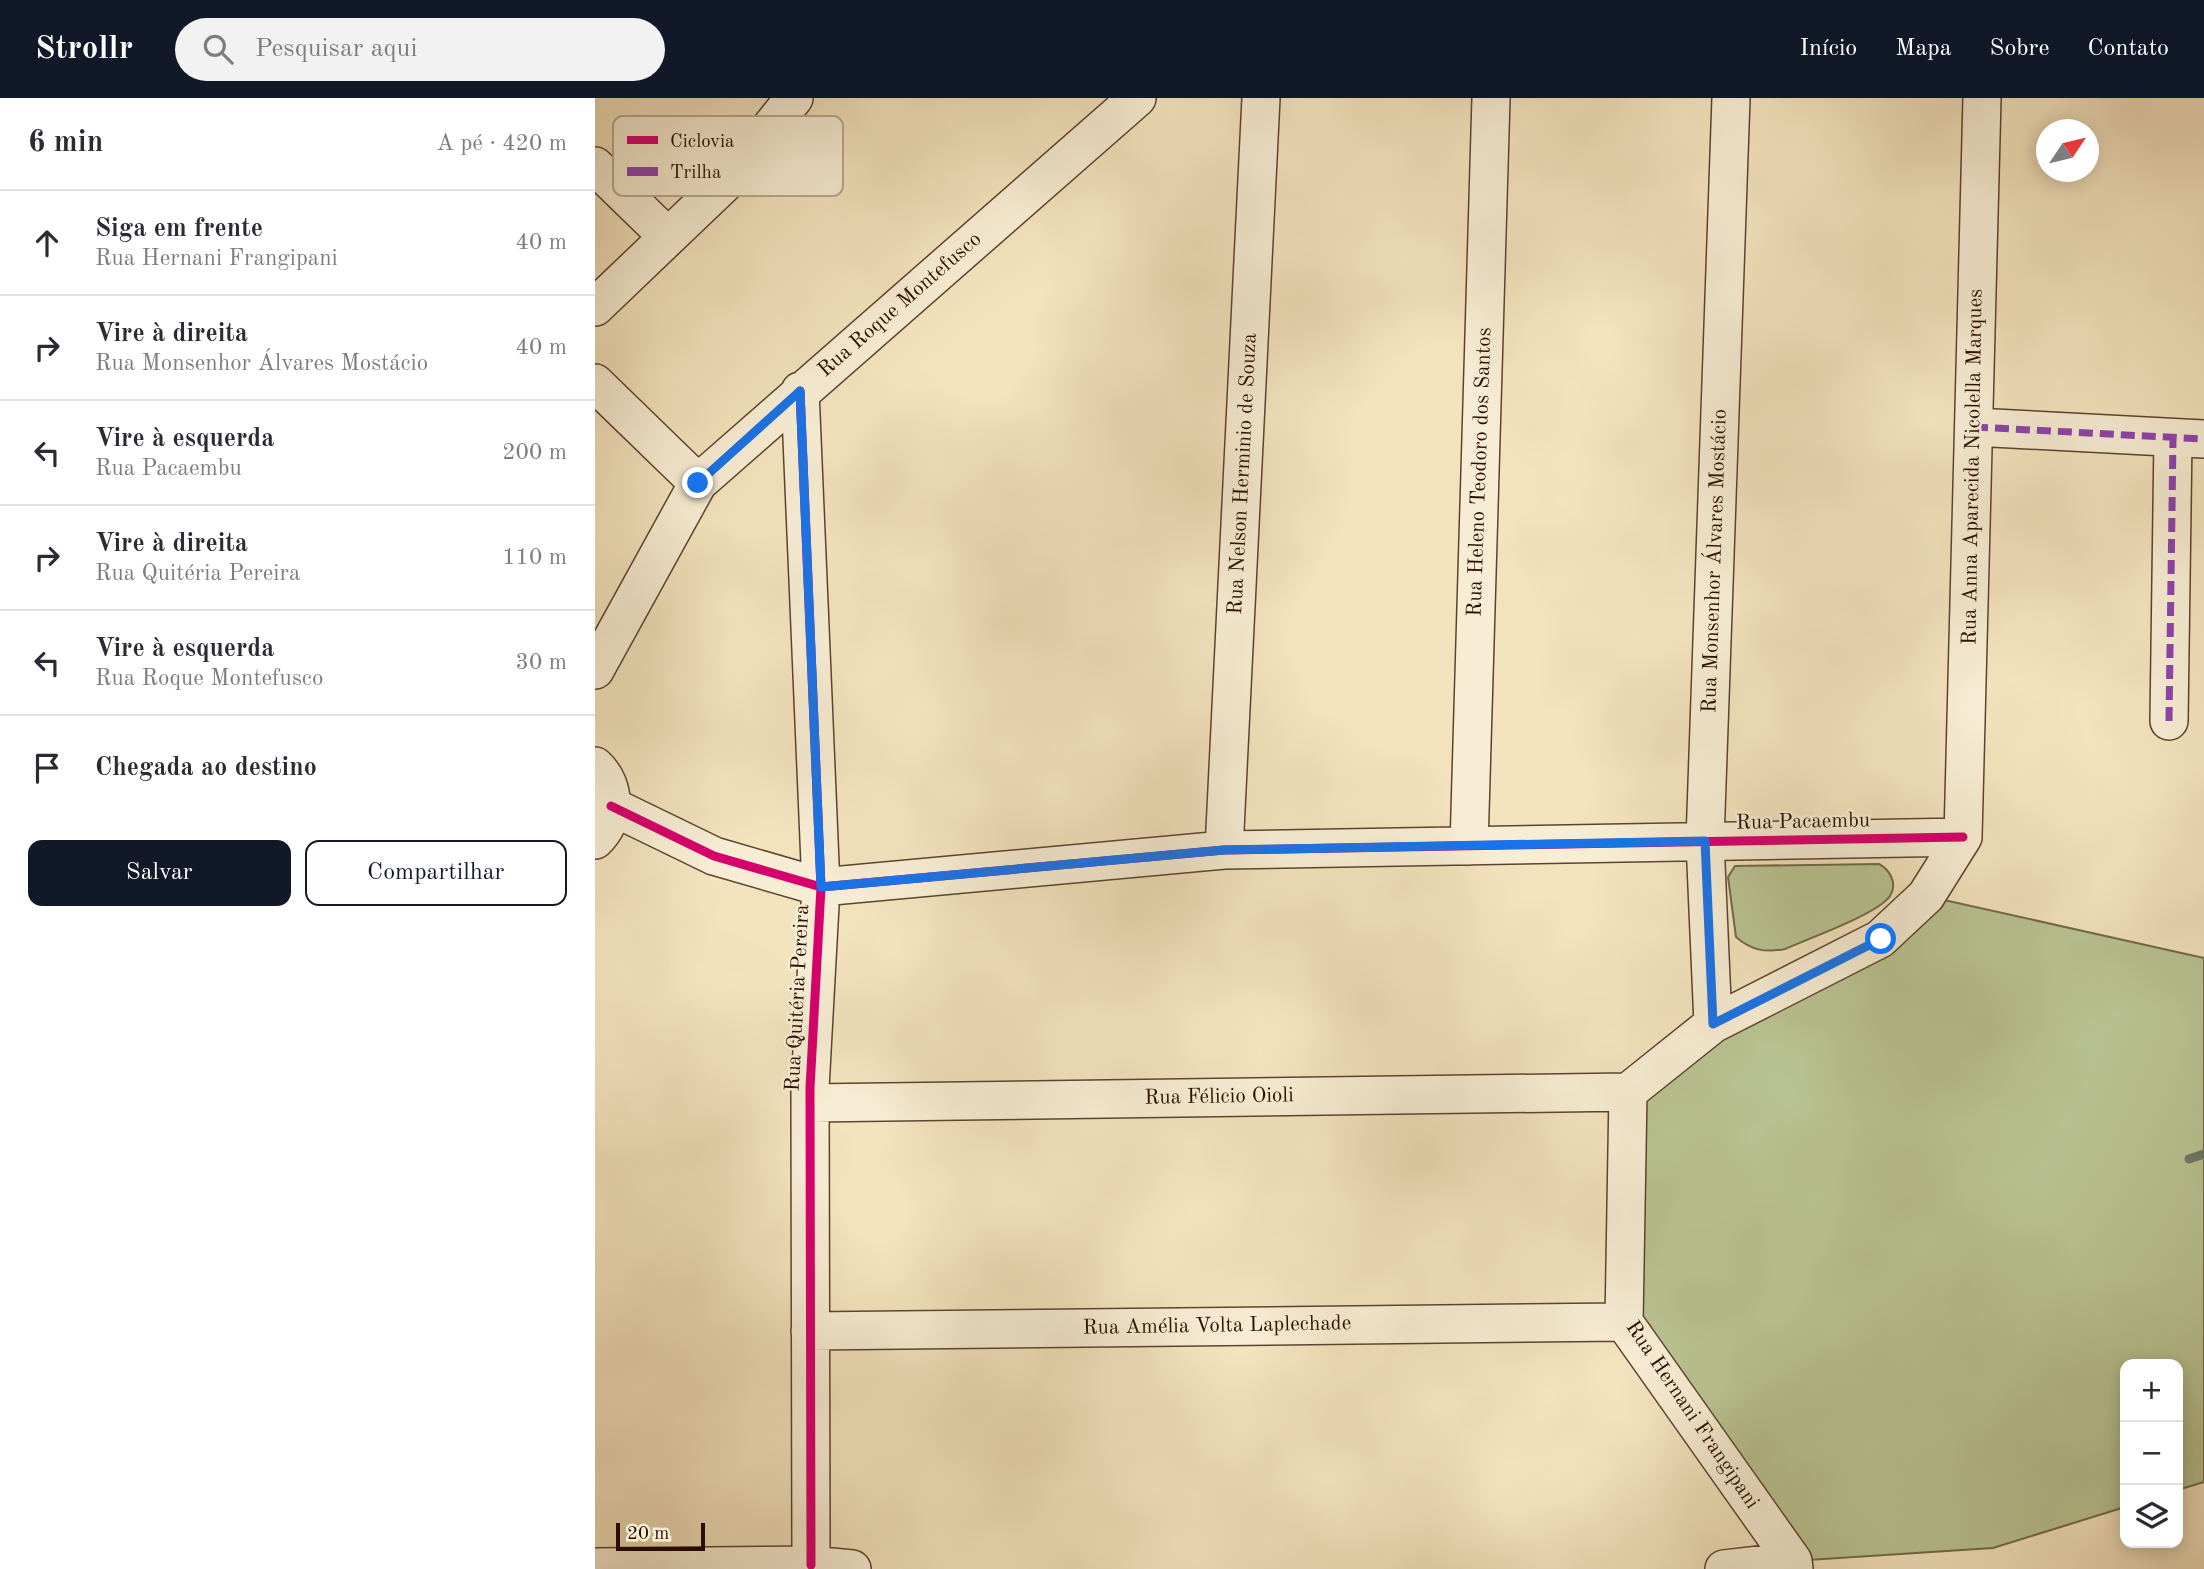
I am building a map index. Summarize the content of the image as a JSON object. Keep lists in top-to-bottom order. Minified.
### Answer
{"streets":{"street":["Rua Roque Montefusco","Rua Anna Aparecida Nicolella Marques","Rua Heleno Teodoro dos Santos","Rua Nelson Herminio de Souza","Rua Monsenhor Álvares Mostácio","Rua Pacaembu","Rua Quitéria Pereira","Rua Félicio Oioli","Rua Amélia Volta Laplechade","Rua Hernani Frangipani"]},"crossings":[["Rua Roque Montefusco","Rua Quitéria Pereira"],["Rua Anna Aparecida Nicolella Marques","Rua Pacaembu"],["Rua Heleno Teodoro dos Santos","Rua Pacaembu"],["Rua Nelson Herminio de Souza","Rua Pacaembu"],["Rua Monsenhor Álvares Mostácio","Rua Pacaembu"],["Rua Pacaembu","Rua Quitéria Pereira"],["Rua Quitéria Pereira","Rua Félicio Oioli"],["Rua Quitéria Pereira","Rua Amélia Volta Laplechade"],["Rua Félicio Oioli","Rua Hernani Frangipani"],["Rua Amélia Volta Laplechade","Rua Hernani Frangipani"]],"legend":["Ciclovia","Trilha"],"scale_bar":"20 m","north":"top right","page":{"header":"Strollr","search":"Pesquisar aqui","nav":["Início","Mapa","Sobre","Contato"],"heading":["6 min","A pé · 420 m"],"list":[["Siga em frente","Rua Hernani Frangipani","40 m"],["Vire à direita","Rua Monsenhor Álvares Mostácio","40 m"],["Vire à esquerda","Rua Pacaembu","200 m"],["Vire à direita","Rua Quitéria Pereira","110 m"],["Vire à esquerda","Rua Roque Montefusco","30 m"],"Chegada ao destino"],"buttons":["Salvar","Compartilhar"],"map_buttons":["+","−"],"scale":"20 m"}}
